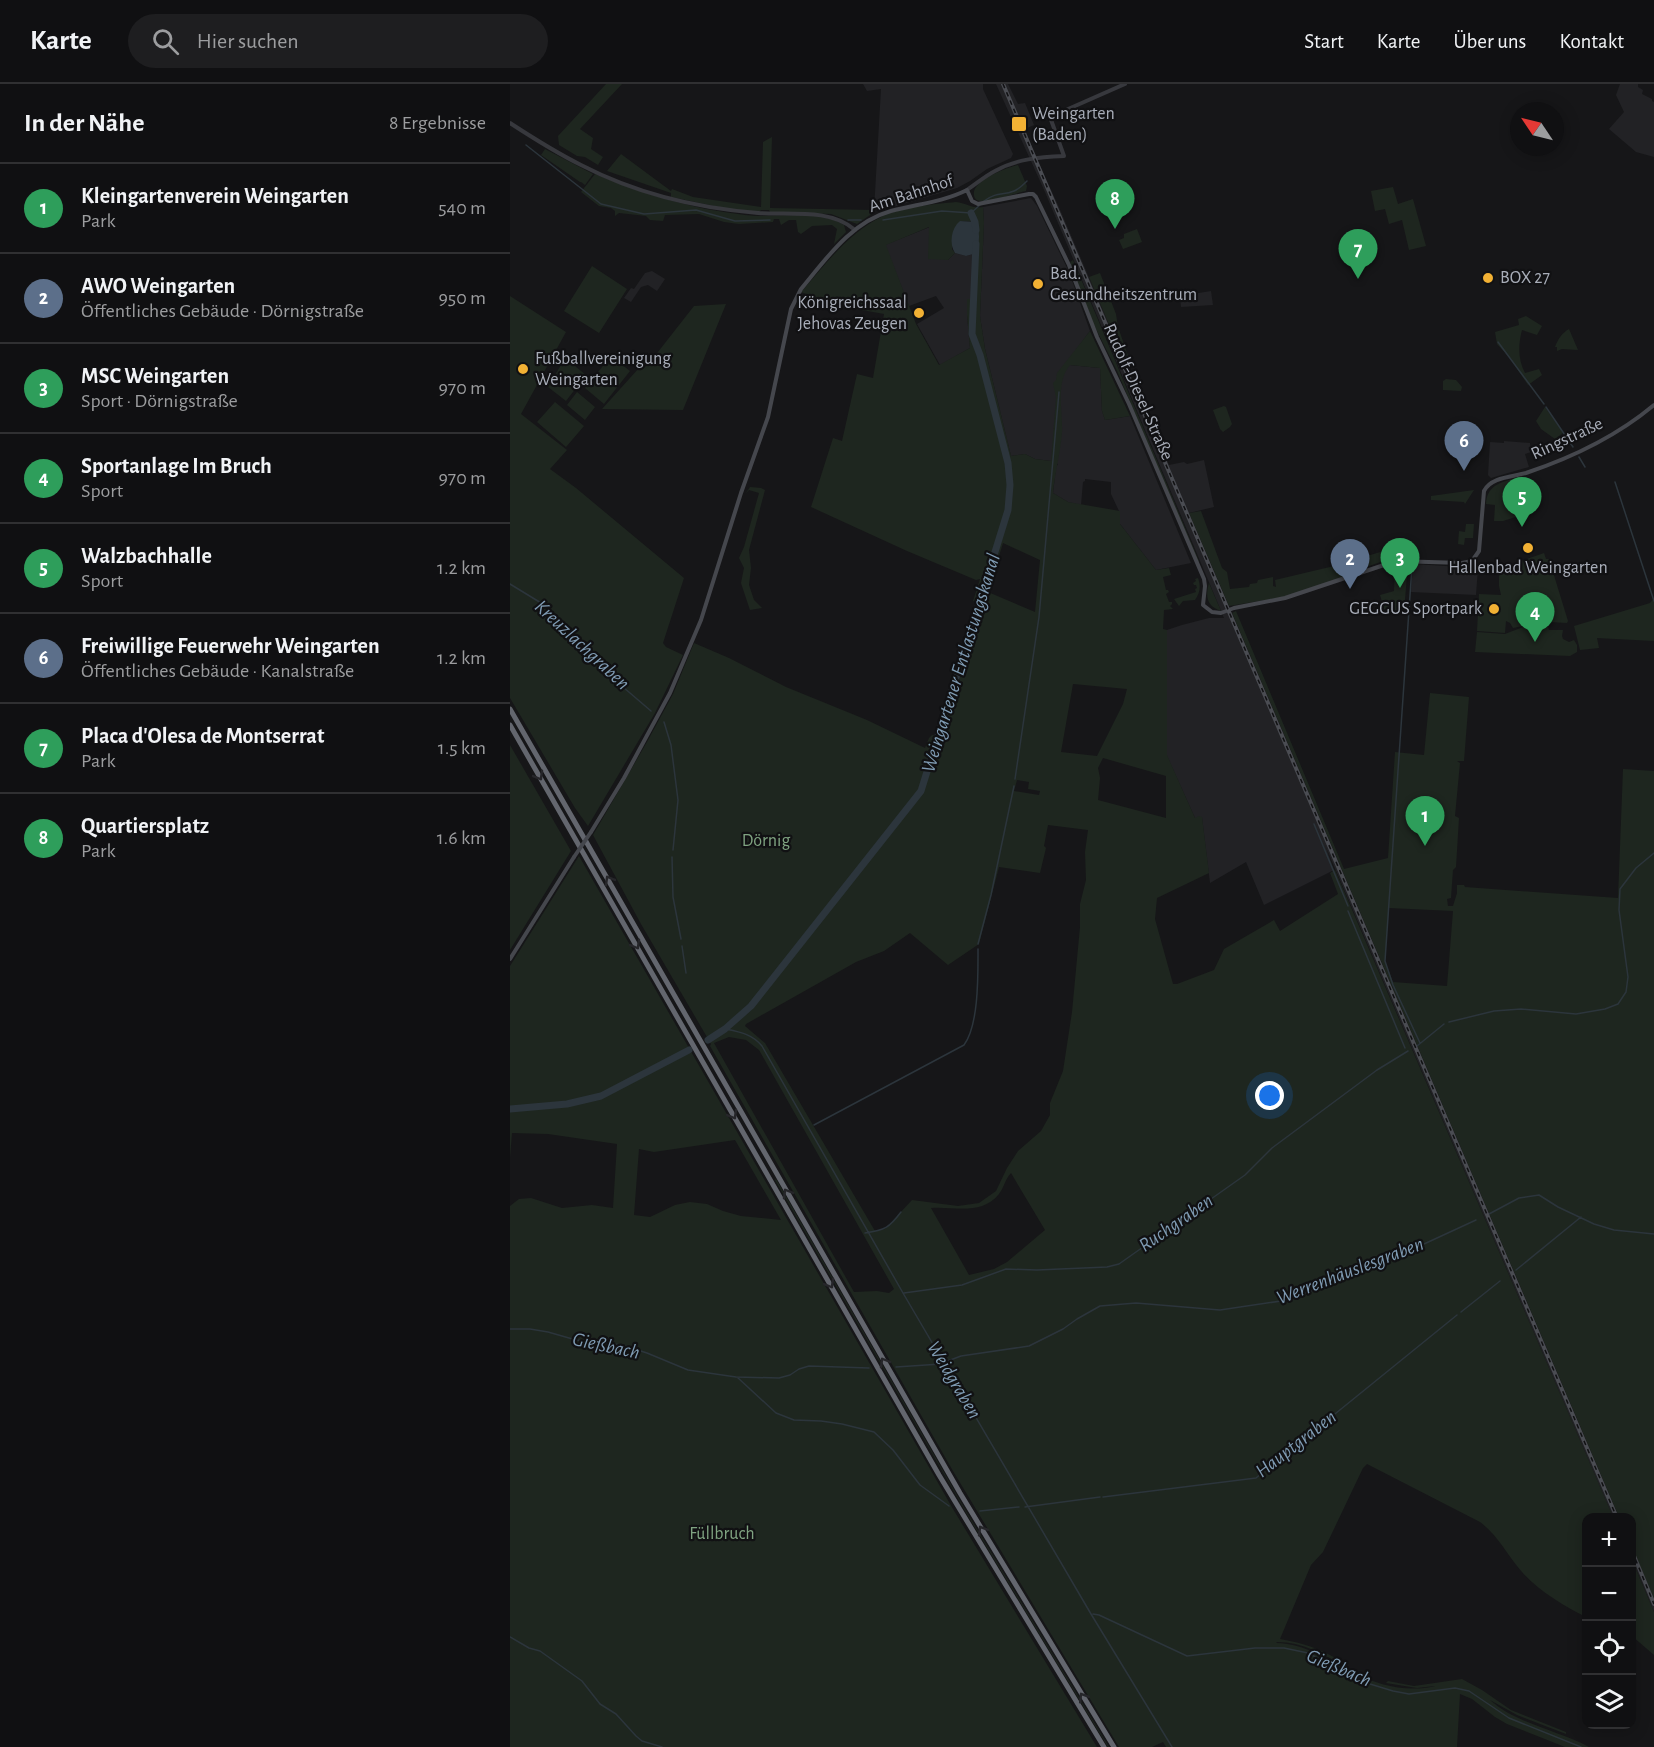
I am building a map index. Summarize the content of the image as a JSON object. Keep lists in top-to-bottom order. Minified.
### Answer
{"streets":{"main road":["Am Bahnhof","Rudolf-Diesel-Straße","Ringstraße"]},"crossings":[["Am Bahnhof","Rudolf-Diesel-Straße"],["Rudolf-Diesel-Straße","Ringstraße"]],"water":["Kreuzlachgraben","Weingartener Entlastungskanal","Ruchgraben","Werrenhäuslesgraben","Gießbach","Weidgraben","Hauptgraben"],"parks":["Dörnig","Füllbruch"],"places":{"transit":["Weingarten (Baden)"],"other":["BOX 27","Bad. Gesundheitszentrum","Königreichssaal Jehovas Zeugen","Fußballvereinigung Weingarten","Hallenbad Weingarten","GEGGUS Sportpark"]},"north":"top left","page":{"header":"Karte","search":"Hier suchen","nav":["Start","Karte","Über uns","Kontakt"],"heading":["In der Nähe","8 Ergebnisse"],"list":[{"mark":"1","name":"Kleingartenverein Weingarten","note":"Park","value":"540 m"},{"mark":"2","name":"AWO Weingarten","note":"Öffentliches Gebäude · Dörnigstraße","value":"950 m"},{"mark":"3","name":"MSC Weingarten","note":"Sport · Dörnigstraße","value":"970 m"},{"mark":"4","name":"Sportanlage Im Bruch","note":"Sport","value":"970 m"},{"mark":"5","name":"Walzbachhalle","note":"Sport","value":"1.2 km"},{"mark":"6","name":"Freiwillige Feuerwehr Weingarten","note":"Öffentliches Gebäude · Kanalstraße","value":"1.2 km"},{"mark":"7","name":"Placa d'Olesa de Montserrat","note":"Park","value":"1.5 km"},{"mark":"8","name":"Quartiersplatz","note":"Park","value":"1.6 km"}],"pins":["8","7","6","5","3","2","4","1"],"map_buttons":["+","−"]}}
